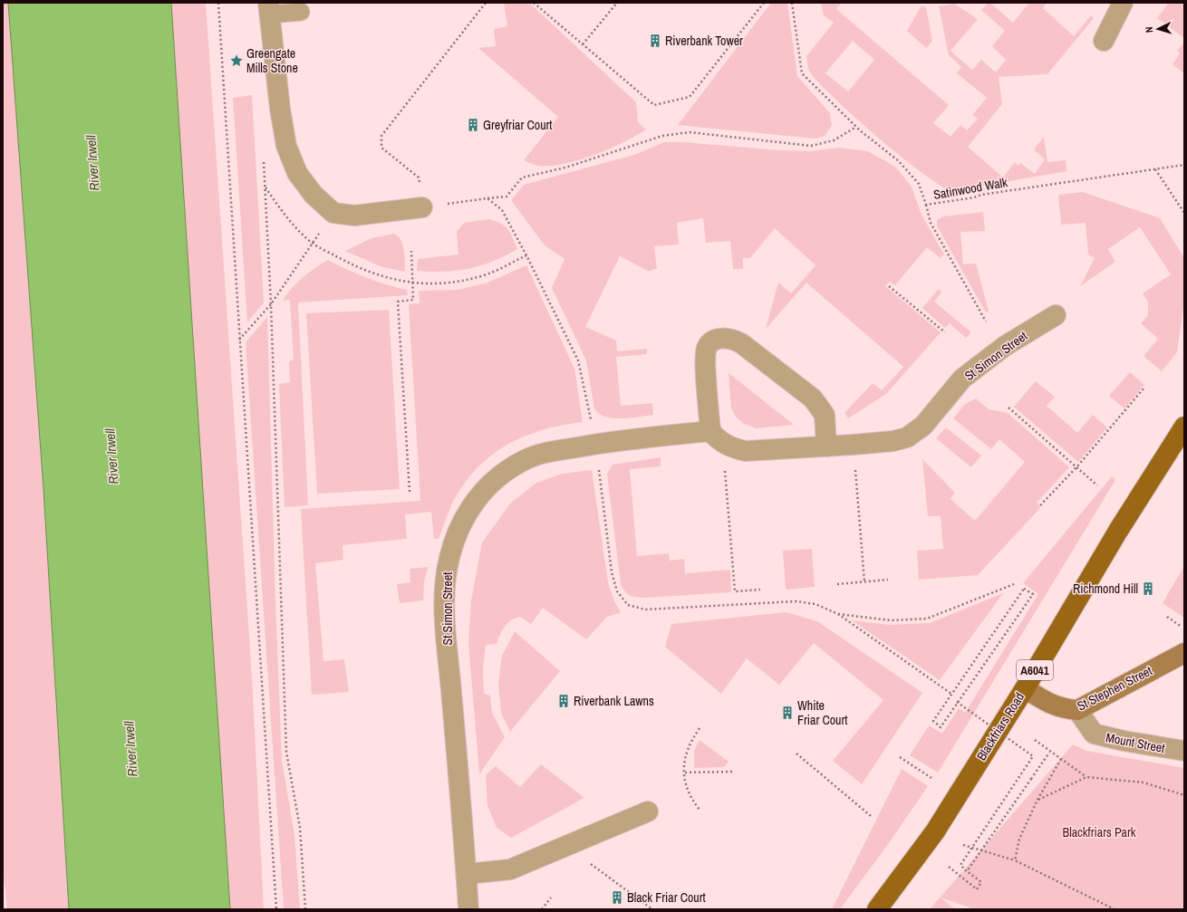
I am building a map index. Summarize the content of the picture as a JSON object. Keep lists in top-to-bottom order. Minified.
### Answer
{"streets":{"main road":["A6041","Blackfriars Road"],"street":["St Simon Street","St Stephen Street","Mount Street"],"path":["Satinwood Walk"]},"crossings":[["St Stephen Street","Blackfriars Road"],["St Stephen Street","Mount Street"]],"water":["River Irwell"],"parks":["Blackfriars Park"],"places":{"building":["Riverbank Tower","Greyfriar Court","Richmond Hill","Riverbank Lawns","White Friar Court","Black Friar Court"],"place":["Greengate Mills Stone"]},"north":"left"}
